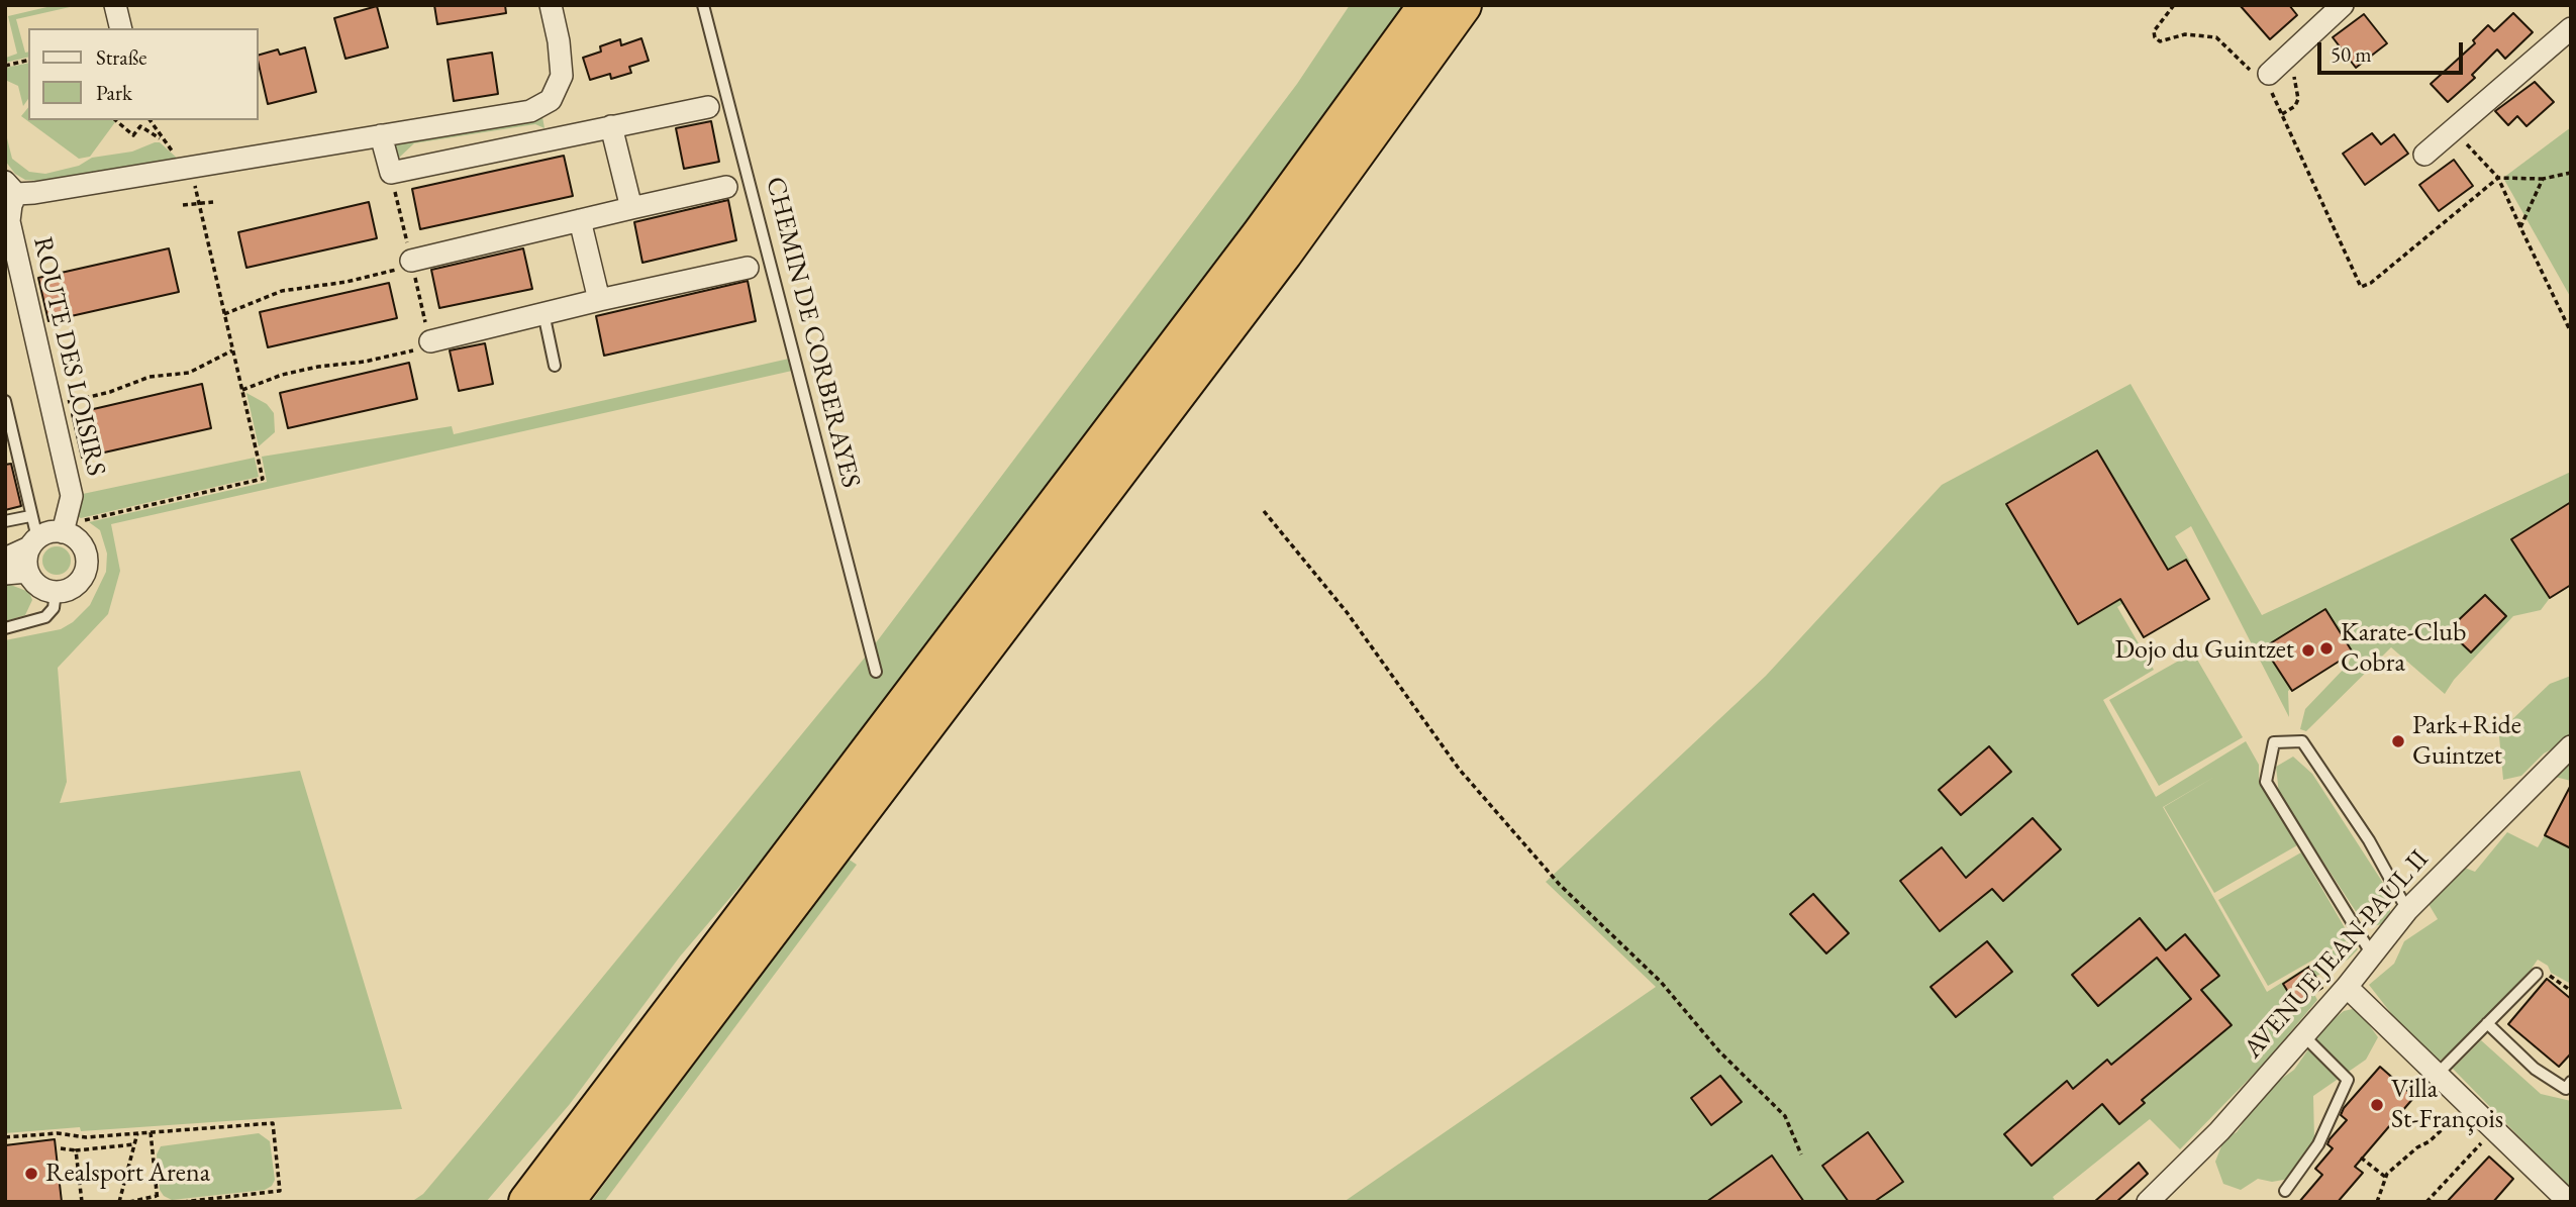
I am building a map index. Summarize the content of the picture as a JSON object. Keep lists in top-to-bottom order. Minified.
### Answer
{"streets":{"street":["ROUTE DES LOISIRS","AVENUE JEAN-PAUL II"],"lane":["CHEMIN DE CORBERAYES"]},"places":["Karate-Club Cobra","Dojo du Guintzet","Park+Ride Guintzet","Villa St-François","Realsport Arena"],"legend":["Straße","Park"],"scale_bar":"50 m"}
